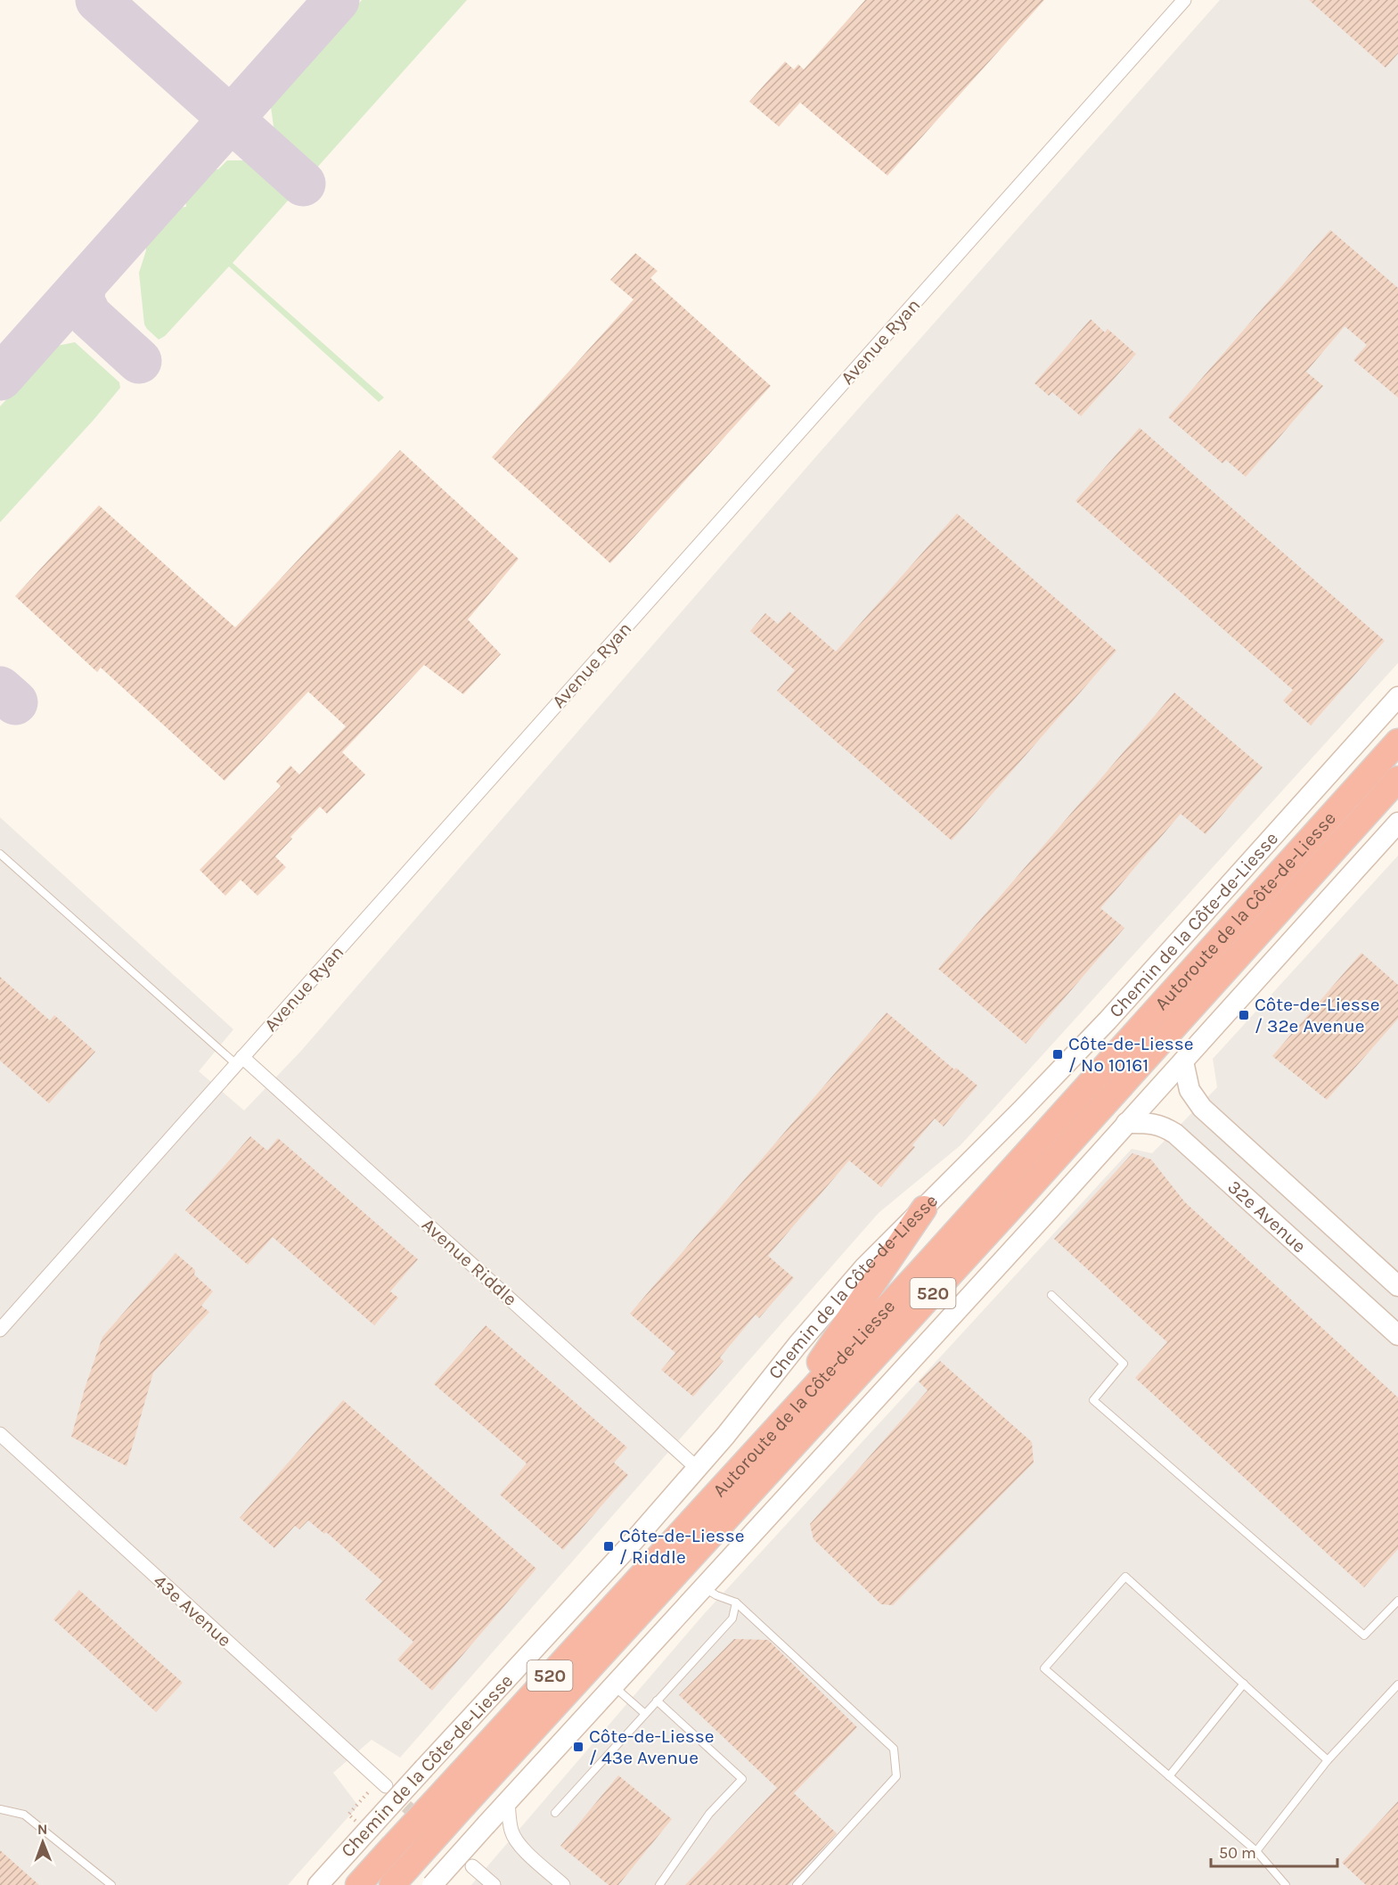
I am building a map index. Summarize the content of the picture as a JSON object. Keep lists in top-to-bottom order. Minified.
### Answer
{"streets":{"highway":["Autoroute de la Côte-de-Liesse","520"],"main road":["Chemin de la Côte-de-Liesse","32e Avenue"],"street":["Avenue Ryan","Avenue Riddle","43e Avenue"]},"crossings":[["Avenue Ryan","Avenue Riddle"],["Chemin de la Côte-de-Liesse","Avenue Riddle"]],"places":{"transit":["Côte-de-Liesse / 32e Avenue","Côte-de-Liesse / No 10161","Côte-de-Liesse / Riddle","Côte-de-Liesse / 43e Avenue"]},"scale_bar":"50 m","north":"top"}
